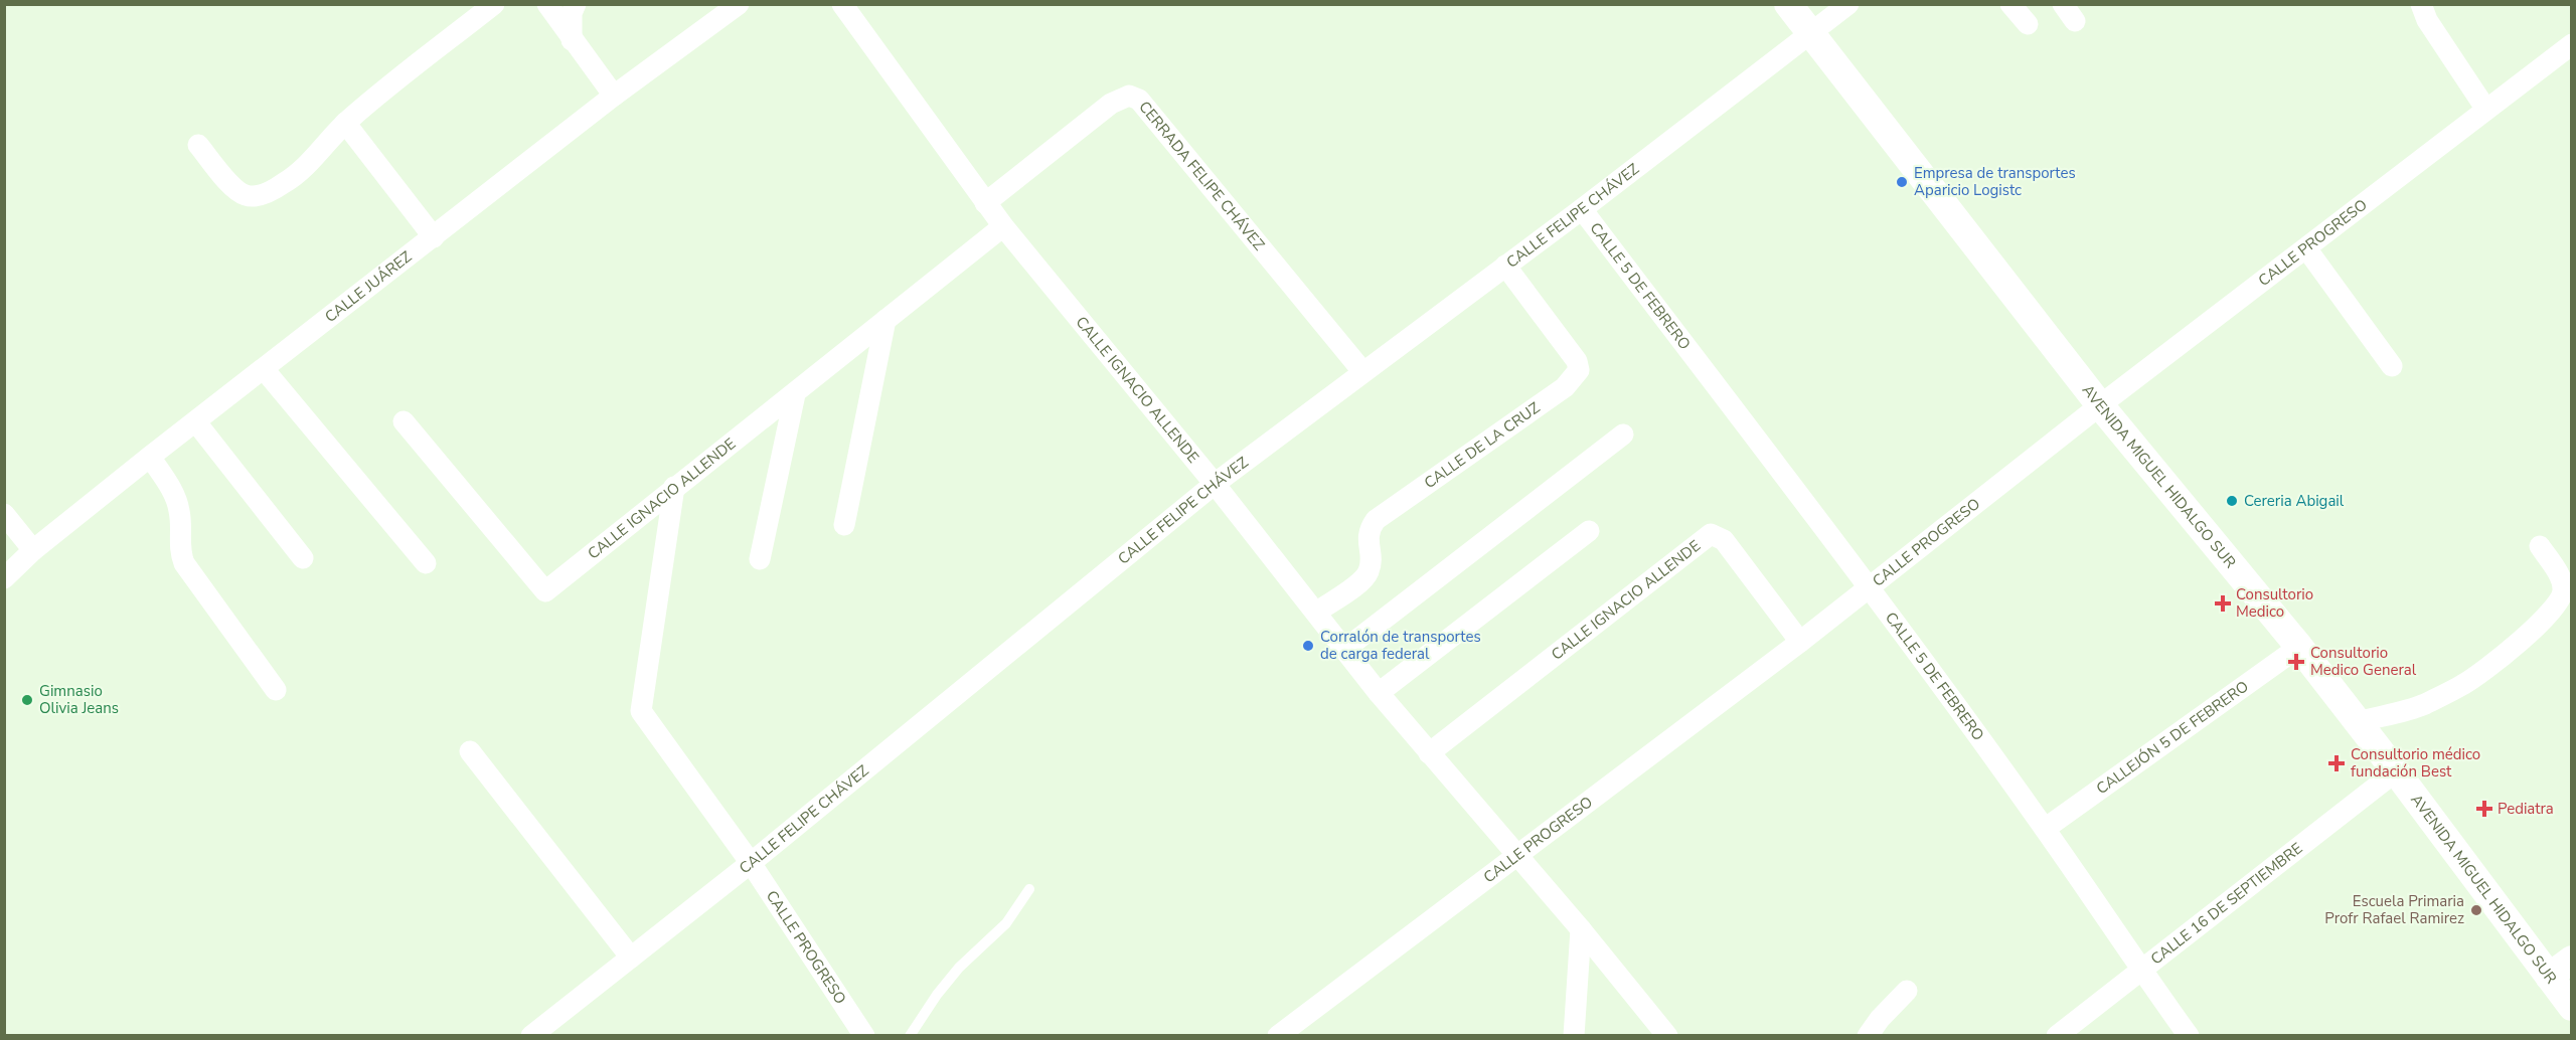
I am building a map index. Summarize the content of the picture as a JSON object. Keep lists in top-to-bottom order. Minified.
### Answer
{"streets":{"main road":["AVENIDA MIGUEL HIDALGO SUR"],"street":["CERRADA FELIPE CHÁVEZ","CALLE FELIPE CHÁVEZ","CALLE PROGRESO","CALLE 5 DE FEBRERO","CALLE JUÁREZ","CALLE IGNACIO ALLENDE","CALLE DE LA CRUZ","CALLEJÓN 5 DE FEBRERO","CALLE 16 DE SEPTIEMBRE"]},"crossings":[["CERRADA FELIPE CHÁVEZ","CALLE FELIPE CHÁVEZ"],["CERRADA FELIPE CHÁVEZ","CALLE IGNACIO ALLENDE"],["CALLE FELIPE CHÁVEZ","CALLE PROGRESO"],["CALLE FELIPE CHÁVEZ","CALLE 5 DE FEBRERO"],["CALLE FELIPE CHÁVEZ","CALLE IGNACIO ALLENDE"],["CALLE FELIPE CHÁVEZ","CALLE DE LA CRUZ"],["CALLE FELIPE CHÁVEZ","AVENIDA MIGUEL HIDALGO SUR"],["CALLE PROGRESO","CALLE 5 DE FEBRERO"],["CALLE PROGRESO","CALLE IGNACIO ALLENDE"],["CALLE PROGRESO","AVENIDA MIGUEL HIDALGO SUR"],["CALLE 5 DE FEBRERO","CALLEJÓN 5 DE FEBRERO"],["CALLE 5 DE FEBRERO","CALLE 16 DE SEPTIEMBRE"],["CALLE IGNACIO ALLENDE","CALLE DE LA CRUZ"],["AVENIDA MIGUEL HIDALGO SUR","CALLEJÓN 5 DE FEBRERO"],["AVENIDA MIGUEL HIDALGO SUR","CALLE 16 DE SEPTIEMBRE"]],"places":{"other":["Empresa de transportes Aparicio Logistc","Cereria Abigail","Corralón de transportes de carga federal","Gimnasio Olivia Jeans","Escuela Primaria Profr Rafael Ramirez"],"health":["Consultorio Medico","Consultorio Medico General","Consultorio médico fundación Best","Pediatra"]}}
